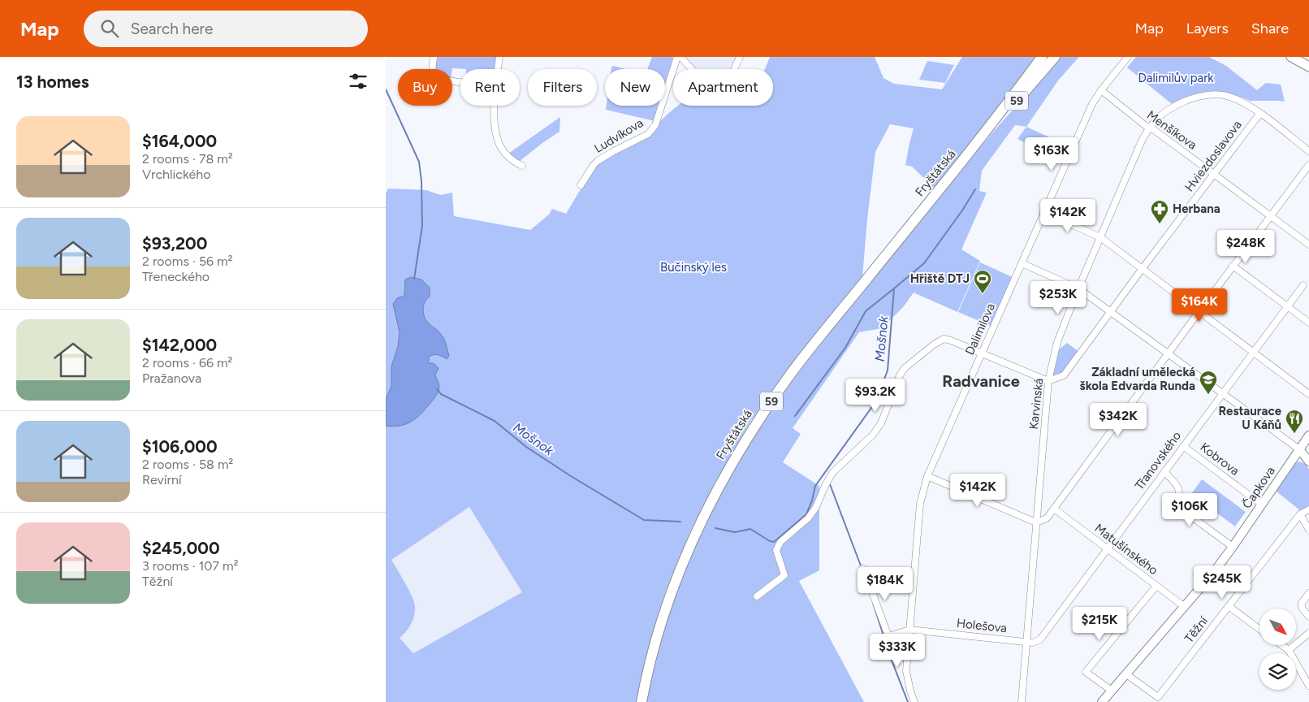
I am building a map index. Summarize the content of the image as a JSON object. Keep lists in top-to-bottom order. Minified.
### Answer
{"streets":{"main road":["59","Fryštátská"],"street":["Menšíkova","Ludvíkova","Hviezdoslavova","Dalimilova","Karvinská","Kobrova","Třanovského","Čapkova","Matušínského","Holešova","Těžní"]},"crossings":[["Menšíkova","Hviezdoslavova"],["Menšíkova","Dalimilova"],["Menšíkova","Karvinská"],["Hviezdoslavova","Karvinská"],["Dalimilova","Holešova"],["Karvinská","Třanovského"],["Karvinská","Holešova"],["Kobrova","Třanovského"],["Kobrova","Čapkova"],["Třanovského","Matušínského"],["Třanovského","Holešova"],["Čapkova","Matušínského"],["Čapkova","Těžní"]],"districts":["Radvanice"],"water":["Mošnok"],"parks":["Dalimilův park","Bučinský les"],"places":{"pharmacy":["Herbana"],"sports":["Hřiště DTJ"],"school or university":["Základní umělecká škola Edvarda Runda"],"restaurant":["Restaurace U Káňů"]},"north":"bottom right","page":{"header":"Map","search":"Search here","nav":["Map","Layers","Share"],"heading":"13 homes","chip":["Buy","Rent","Filters","New","Apartment"],"list":[{"name":"$164,000","note":"2 rooms · 78 m² · Vrchlického"},{"name":"$93,200","note":"2 rooms · 56 m² · Třeneckého"},{"name":"$142,000","note":"2 rooms · 66 m² · Pražanova"},{"name":"$106,000","note":"2 rooms · 58 m² · Revírní"},{"name":"$245,000","note":"3 rooms · 107 m² · Těžní"}],"price":["$163K","$142K","$248K","$253K","$164K","$93.2K","$342K","$142K","$106K","$245K","$184K","$215K","$333K"]}}
